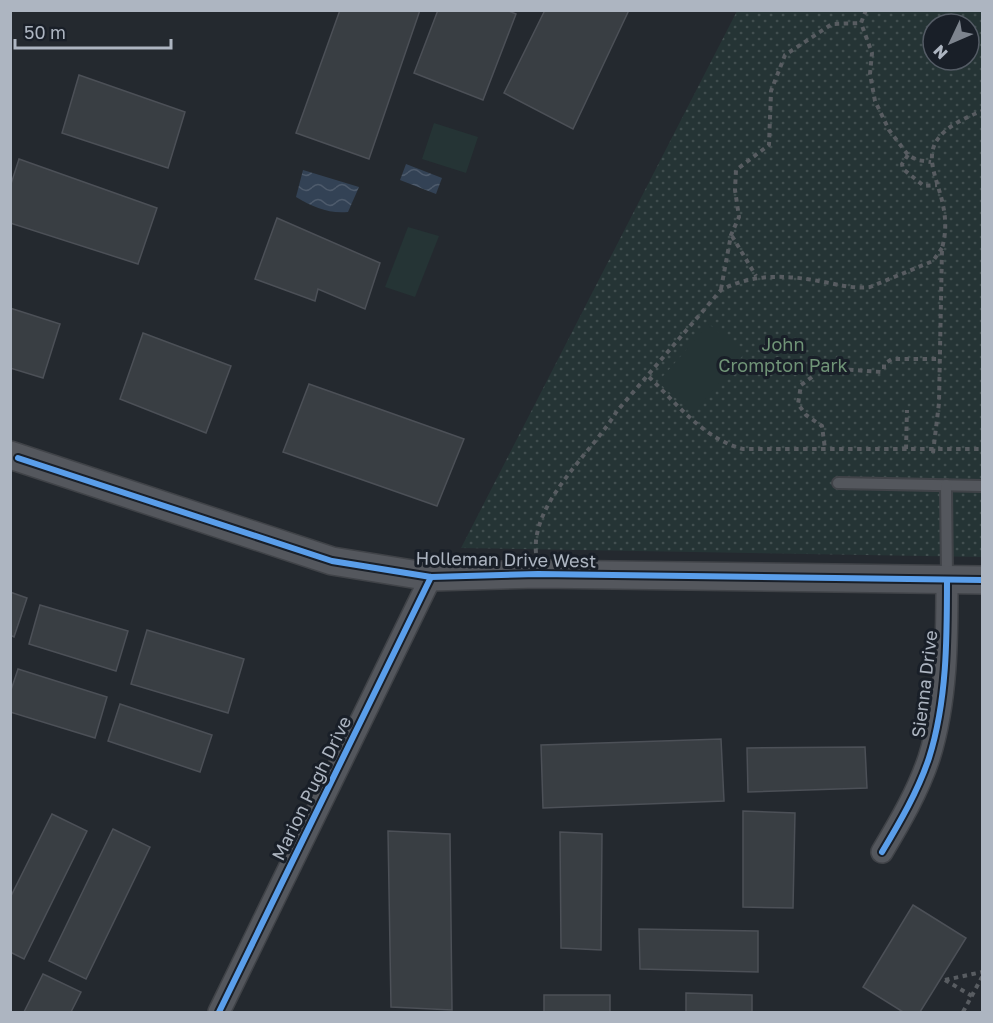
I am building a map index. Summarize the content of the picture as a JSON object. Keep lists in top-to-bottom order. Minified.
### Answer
{"streets":{"street":["Holleman Drive West","Sienna Drive","Marion Pugh Drive"]},"crossings":[["Holleman Drive West","Sienna Drive"],["Holleman Drive West","Marion Pugh Drive"]],"parks":["John Crompton Park"],"scale_bar":"50 m","north":"bottom left"}
